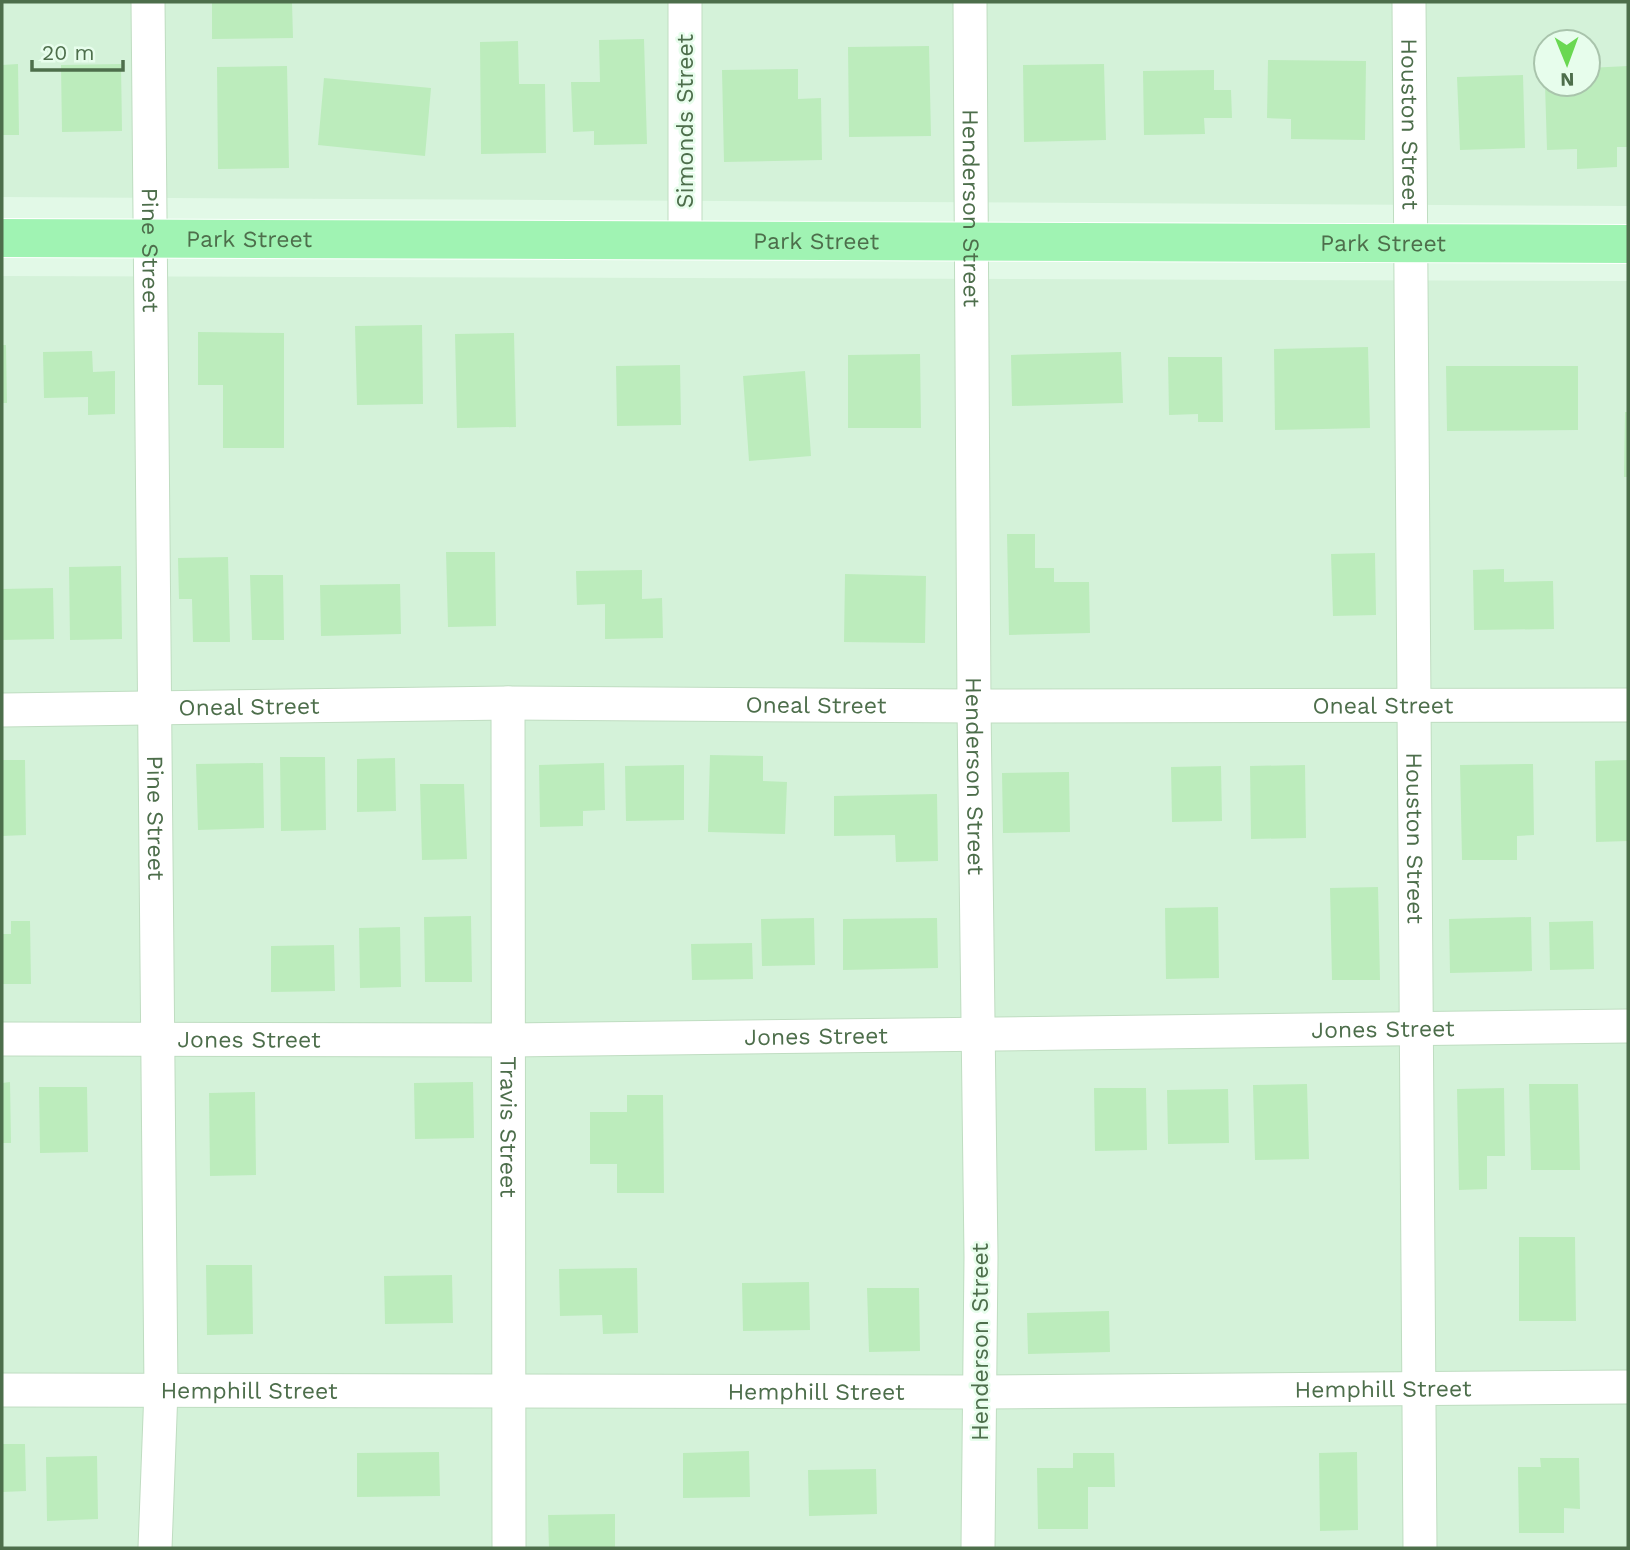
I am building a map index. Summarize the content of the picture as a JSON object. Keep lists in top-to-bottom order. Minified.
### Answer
{"streets":{"main road":["Park Street"],"street":["Simonds Street","Houston Street","Henderson Street","Pine Street","Oneal Street","Jones Street","Travis Street","Hemphill Street"]},"crossings":[["Simonds Street","Park Street"],["Houston Street","Park Street"],["Houston Street","Oneal Street"],["Houston Street","Jones Street"],["Houston Street","Hemphill Street"],["Henderson Street","Park Street"],["Henderson Street","Oneal Street"],["Henderson Street","Jones Street"],["Henderson Street","Hemphill Street"],["Park Street","Pine Street"],["Pine Street","Oneal Street"],["Pine Street","Jones Street"],["Pine Street","Hemphill Street"],["Oneal Street","Travis Street"],["Jones Street","Travis Street"],["Travis Street","Hemphill Street"]],"scale_bar":"20 m","north":"bottom"}
